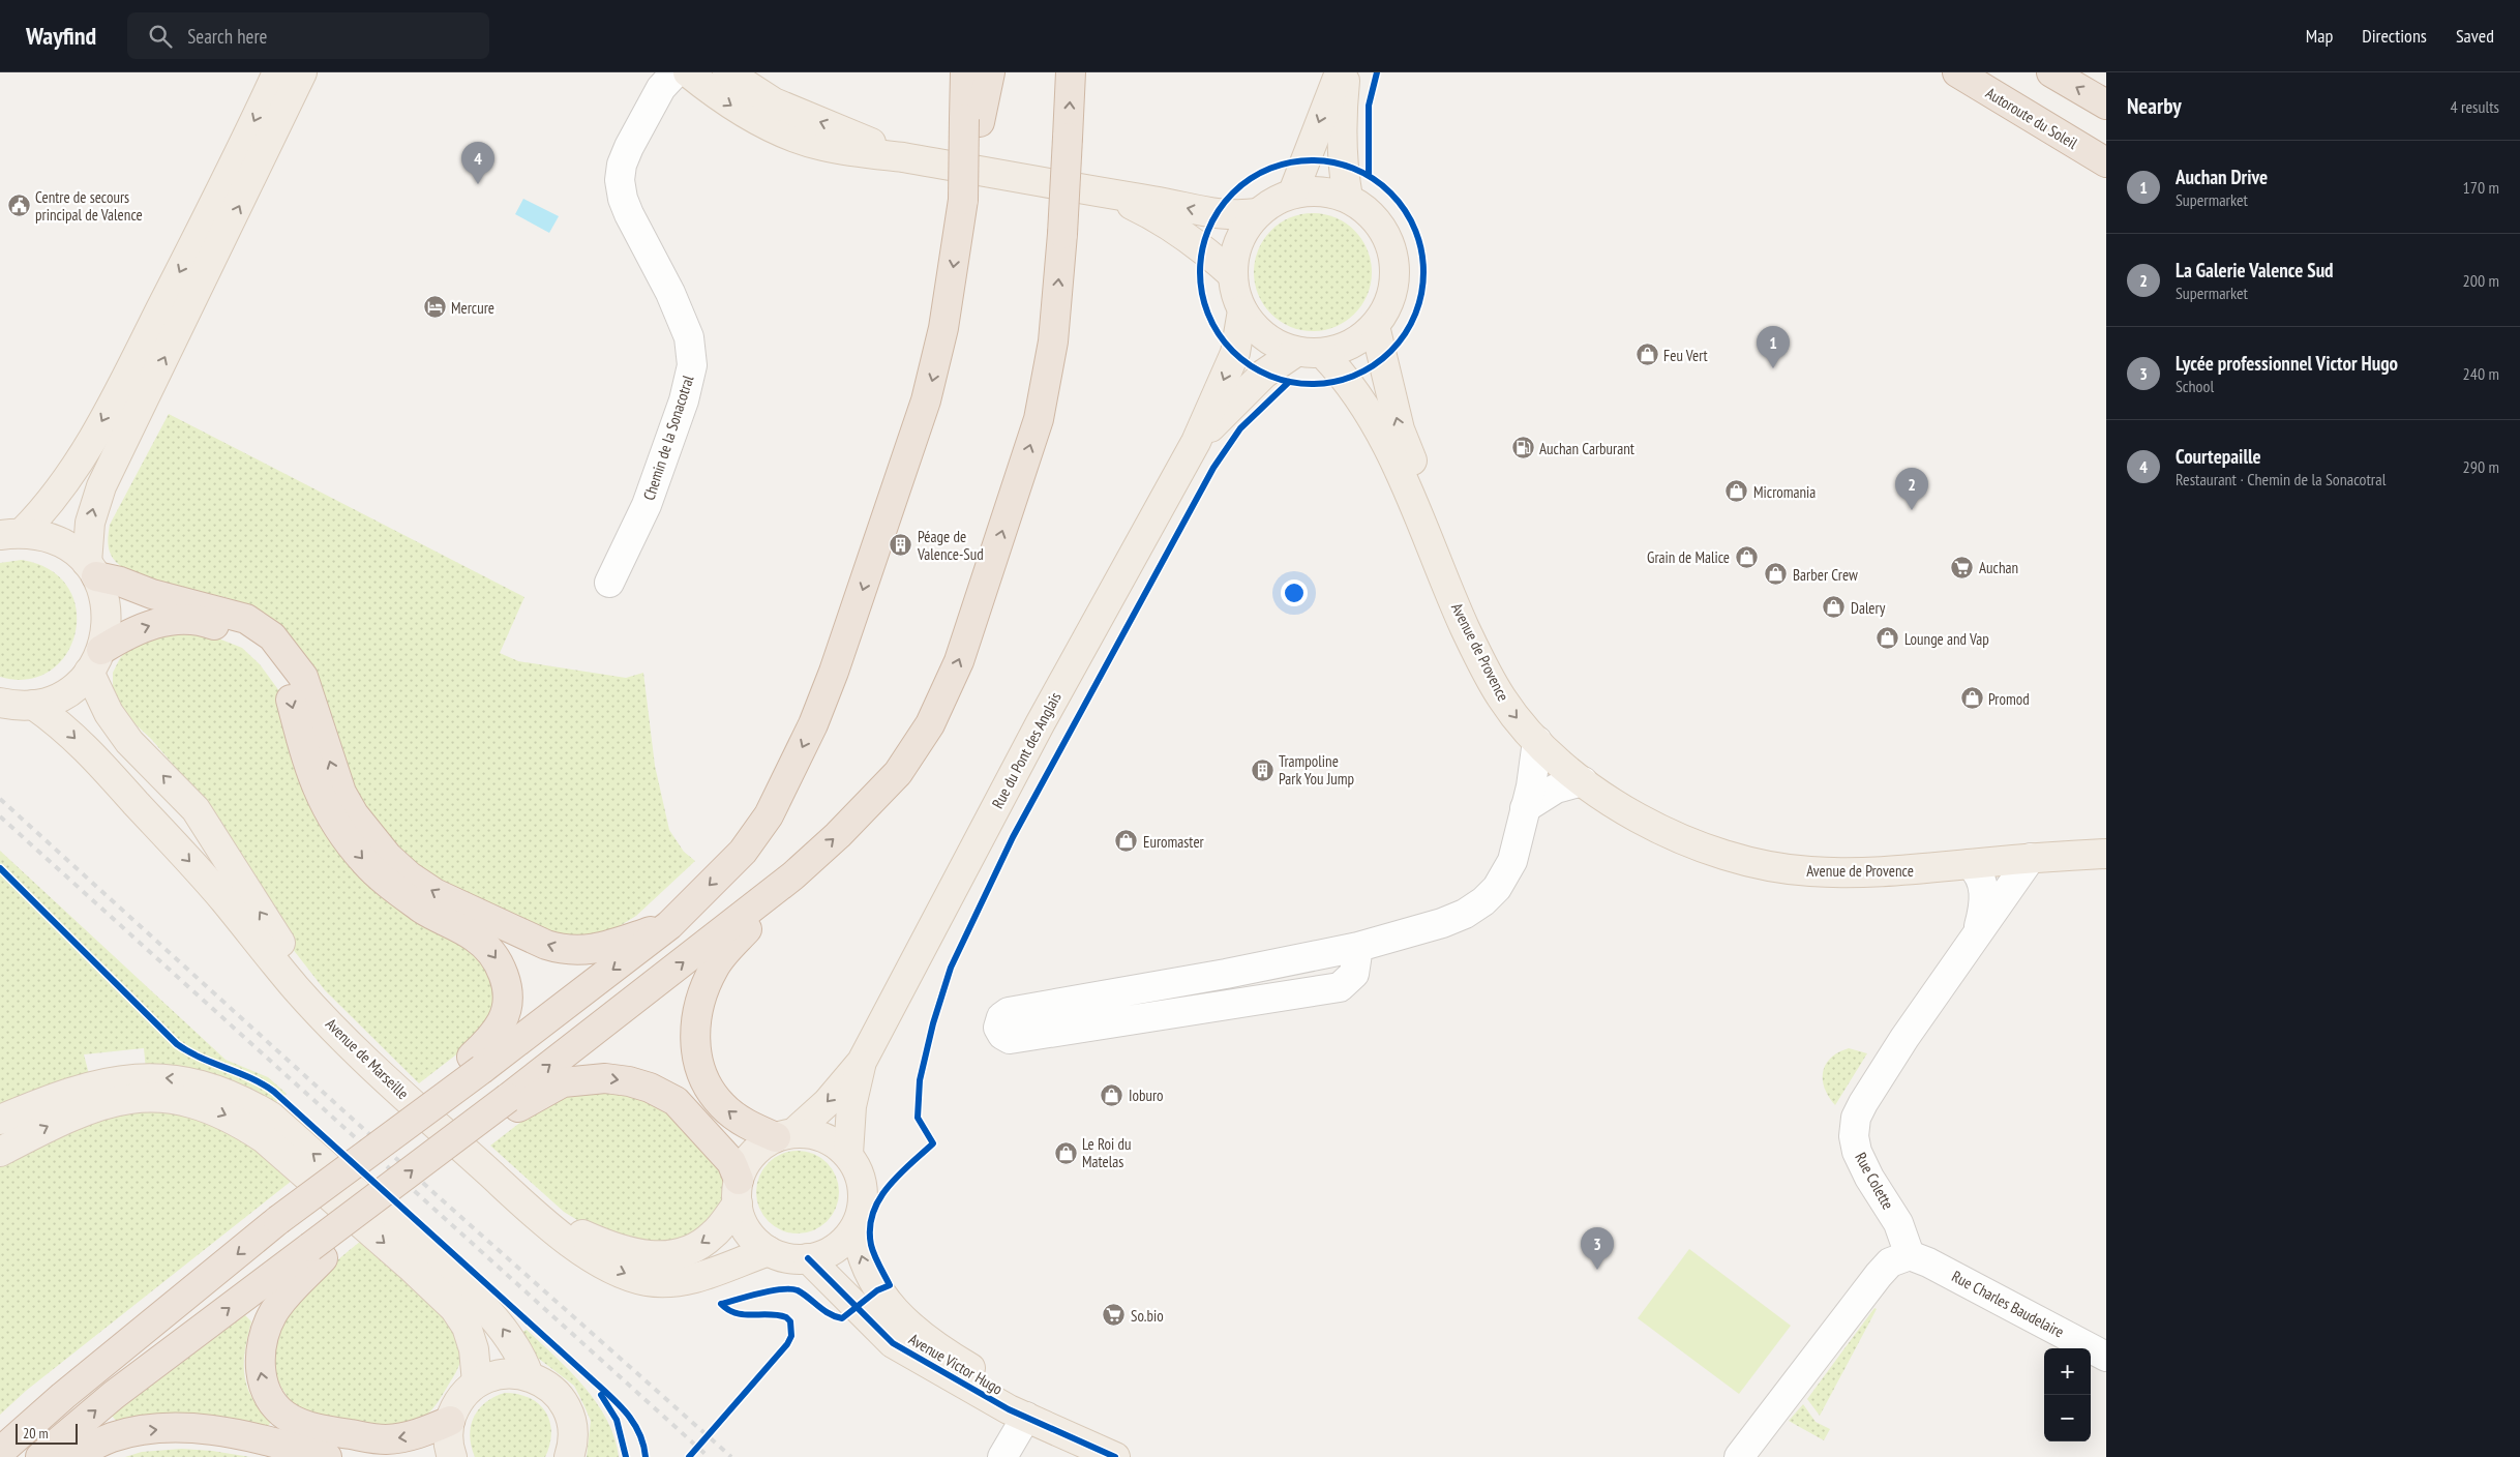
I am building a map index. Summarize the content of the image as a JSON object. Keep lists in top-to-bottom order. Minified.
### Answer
{"streets":{"highway":["Autoroute du Soleil"],"main road":["Avenue de Provence","Rue du Pont des Anglais","Avenue de Marseille","Avenue Victor Hugo"],"street":["Chemin de la Sonacotral","Rue Colette","Rue Charles Baudelaire"]},"crossings":[["Avenue de Provence","Rue du Pont des Anglais"],["Avenue de Provence","Rue Colette"],["Rue du Pont des Anglais","Avenue de Marseille"],["Rue du Pont des Anglais","Avenue Victor Hugo"],["Avenue de Marseille","Avenue Victor Hugo"],["Rue Colette","Rue Charles Baudelaire"]],"places":{"public building":["Centre de secours principal de Valence"],"hotel":["Mercure"],"shop":["Feu Vert","Micromania","Grain de Malice","Barber Crew","Dalery","Lounge and Vap","Promod","Euromaster","Ioburo","Le Roi du Matelas"],"fuel station":["Auchan Carburant"],"building":["Péage de Valence-Sud","Trampoline Park You Jump"],"supermarket":["Auchan","So.bio"]},"scale_bar":"20 m","page":{"header":"Wayfind","search":"Search here","nav":["Map","Directions","Saved"],"heading":["Nearby","4 results"],"list":[{"mark":"1","name":"Auchan Drive","note":"Supermarket","value":"170 m"},{"mark":"2","name":"La Galerie Valence Sud","note":"Supermarket","value":"200 m"},{"mark":"3","name":"Lycée professionnel Victor Hugo","note":"School","value":"240 m"},{"mark":"4","name":"Courtepaille","note":"Restaurant · Chemin de la Sonacotral","value":"290 m"}],"pins":["4","1","2","3"],"map_buttons":["+","−"],"scale":"20 m"}}
